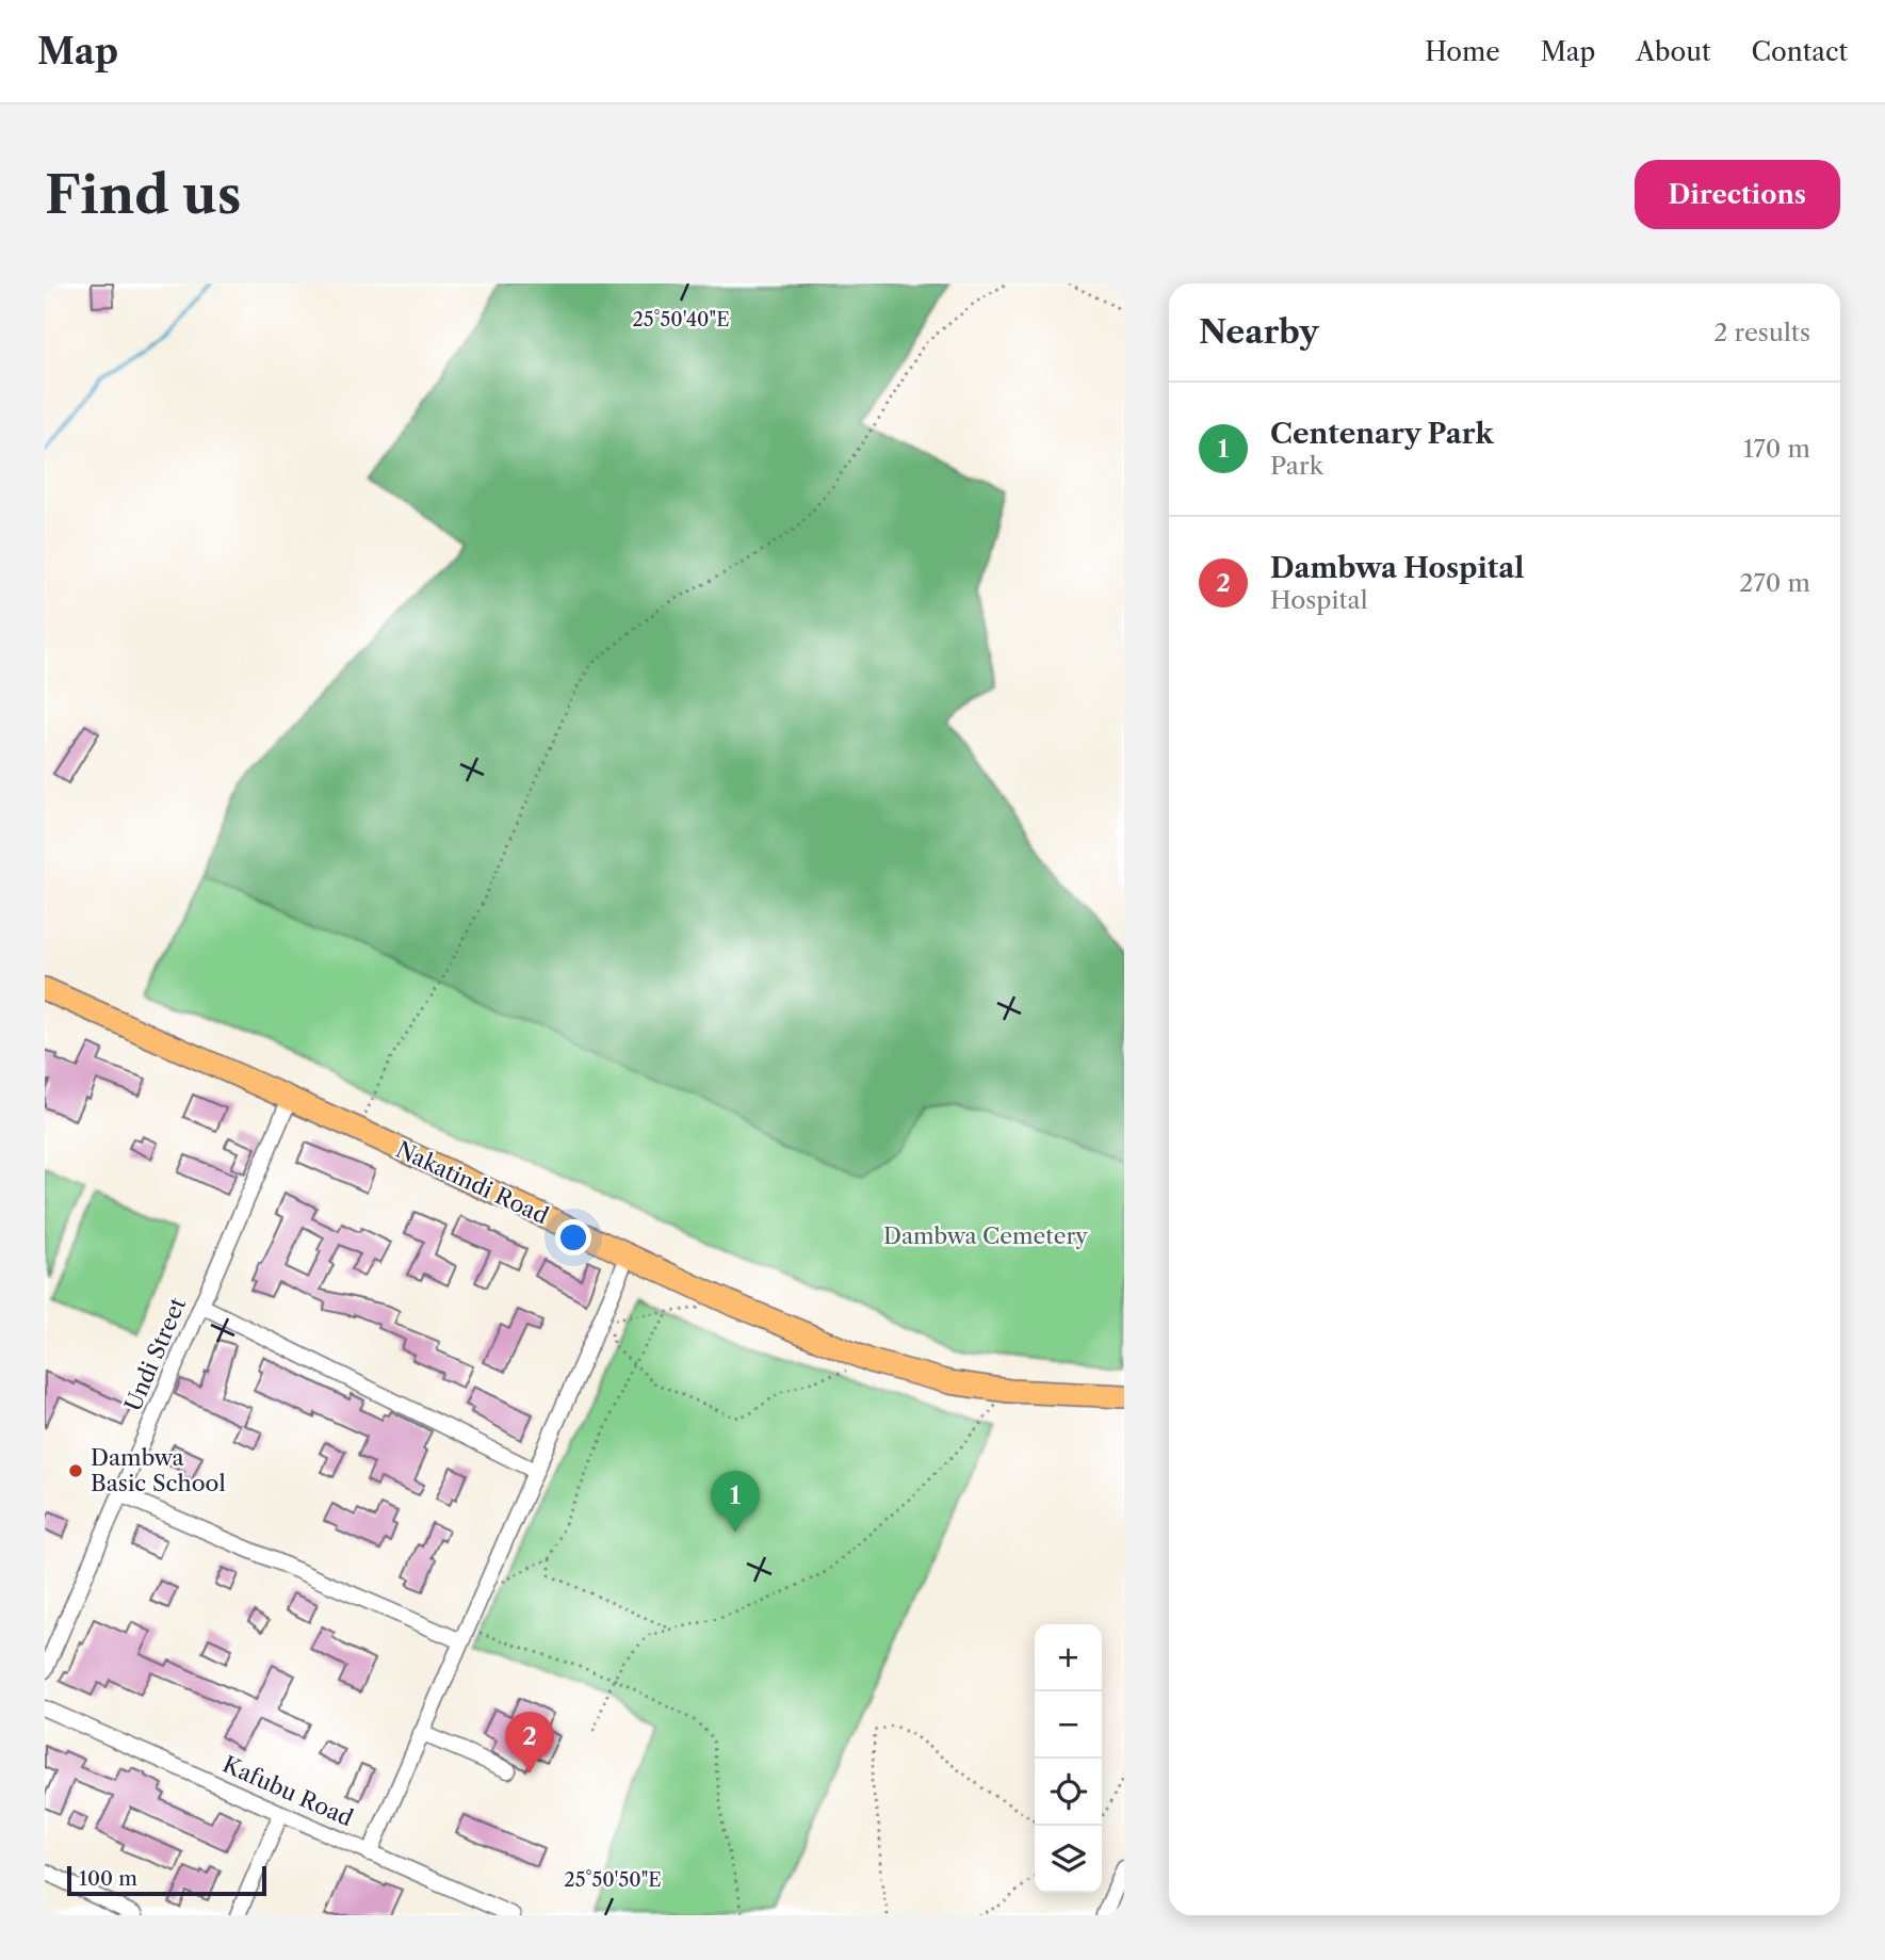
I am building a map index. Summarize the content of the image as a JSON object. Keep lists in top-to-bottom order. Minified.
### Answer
{"streets":{"highway":["Nakatindi Road"],"street":["Undi Street","Kafubu Road"]},"crossings":[["Nakatindi Road","Undi Street"]],"parks":["Dambwa Cemetery"],"places":["Dambwa Basic School"],"scale_bar":"100 m","page":{"header":"Map","nav":["Home","Map","About","Contact"],"buttons":"Directions","title":"Find us","heading":["Nearby","2 results"],"list":[{"mark":"1","name":"Centenary Park","note":"Park","value":"170 m"},{"mark":"2","name":"Dambwa Hospital","note":"Hospital","value":"270 m"}],"pins":["1","2"],"map_buttons":["+","−"],"scale":"100 m"},"coordinates":["25°50'40\"E","25°50'50\"E"]}
